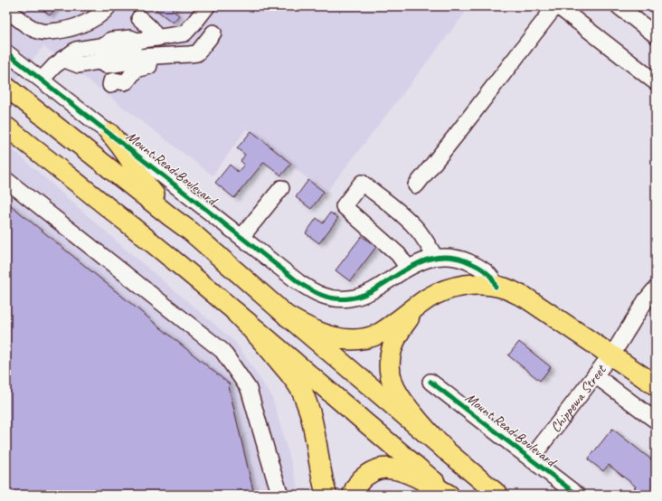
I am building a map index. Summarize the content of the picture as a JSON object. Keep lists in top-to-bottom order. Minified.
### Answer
{"streets":{"street":["Mount Read Boulevard","Chippewa Street"]},"crossings":[["Mount Read Boulevard","Chippewa Street"]]}
